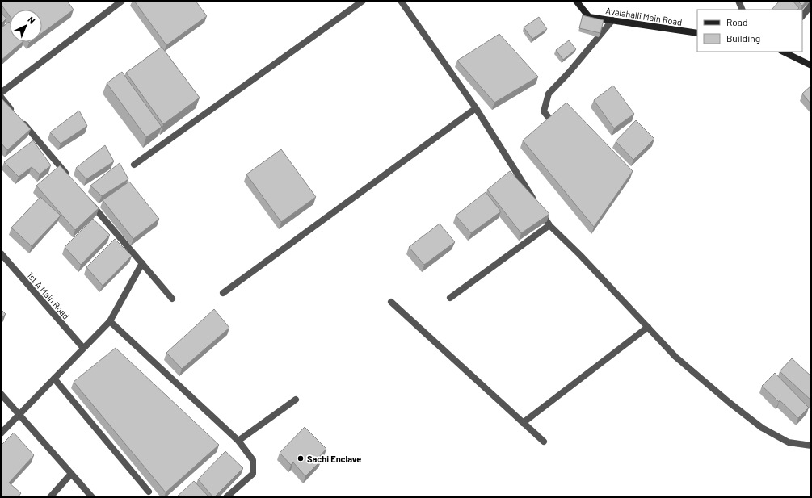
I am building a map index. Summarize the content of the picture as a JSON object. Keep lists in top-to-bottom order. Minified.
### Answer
{"streets":{"main road":["Avalahalli Main Road"],"street":["1st A Main Road"]},"places":["Sachi Enclave"],"legend":["Road","Building"],"north":"top right"}
